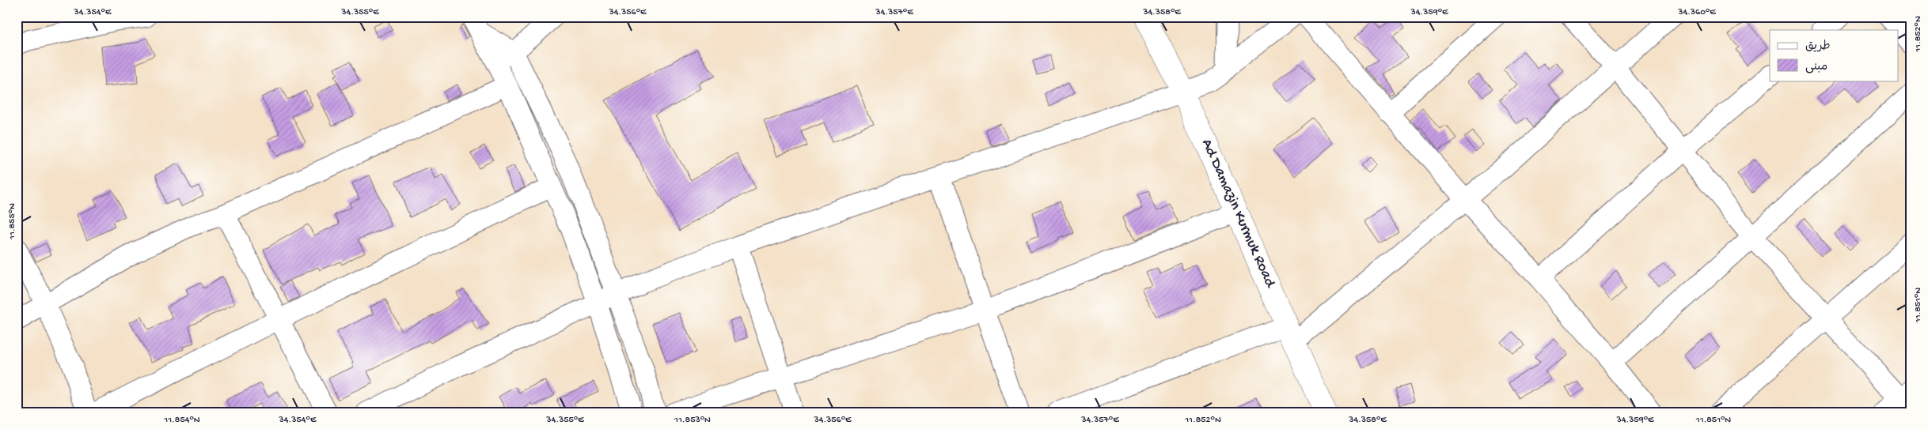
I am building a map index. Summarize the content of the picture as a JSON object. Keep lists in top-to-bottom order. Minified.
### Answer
{"streets":{"highway":["Ad Damazin Kurmuk Road"]},"legend":["طريق","مبنى"],"coordinates":["34.354°E","34.355°E","34.356°E","34.357°E","34.358°E","34.359°E","34.360°E","11.852°N","11.855°N","11.851°N","11.854°N","11.853°N"]}
